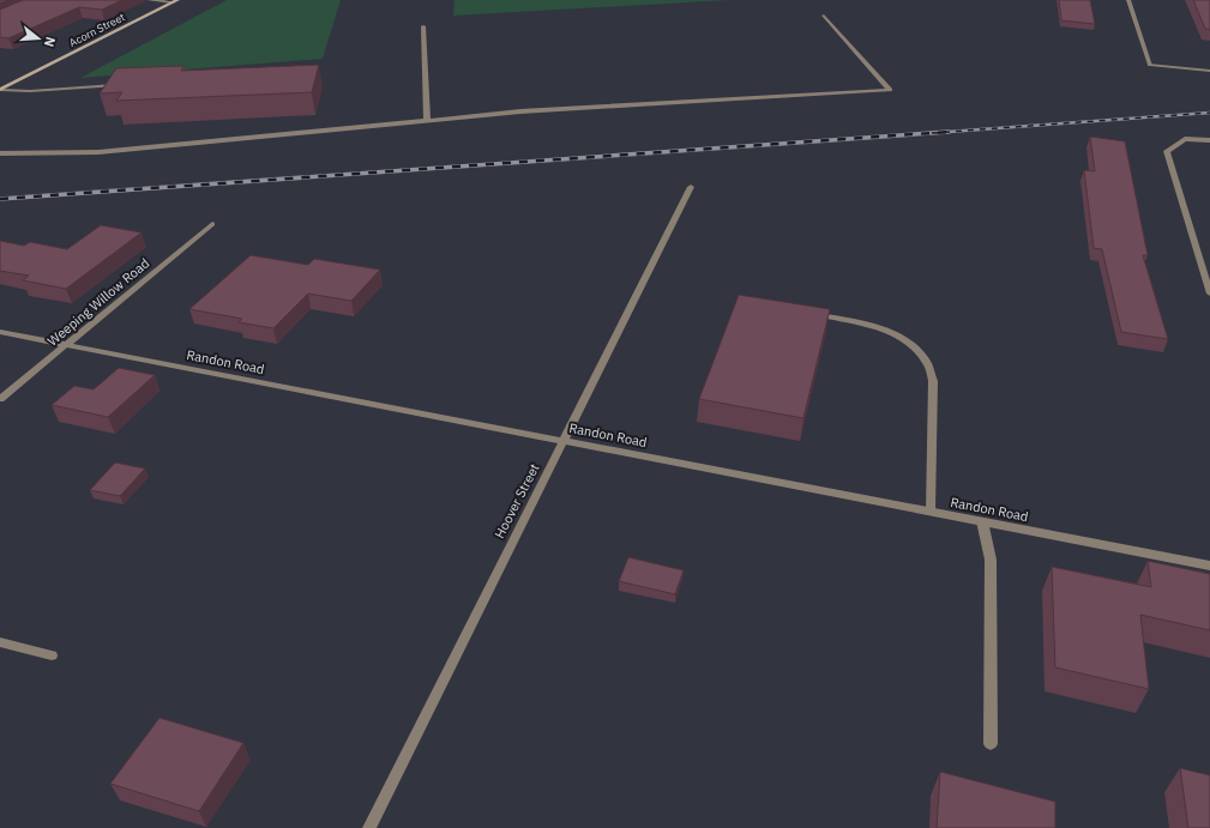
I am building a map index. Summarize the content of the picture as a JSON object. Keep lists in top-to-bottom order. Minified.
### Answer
{"streets":{"street":["Acorn Street","Weeping Willow Road","Randon Road","Hoover Street"]},"crossings":[["Weeping Willow Road","Randon Road"],["Randon Road","Hoover Street"]],"north":"right"}
